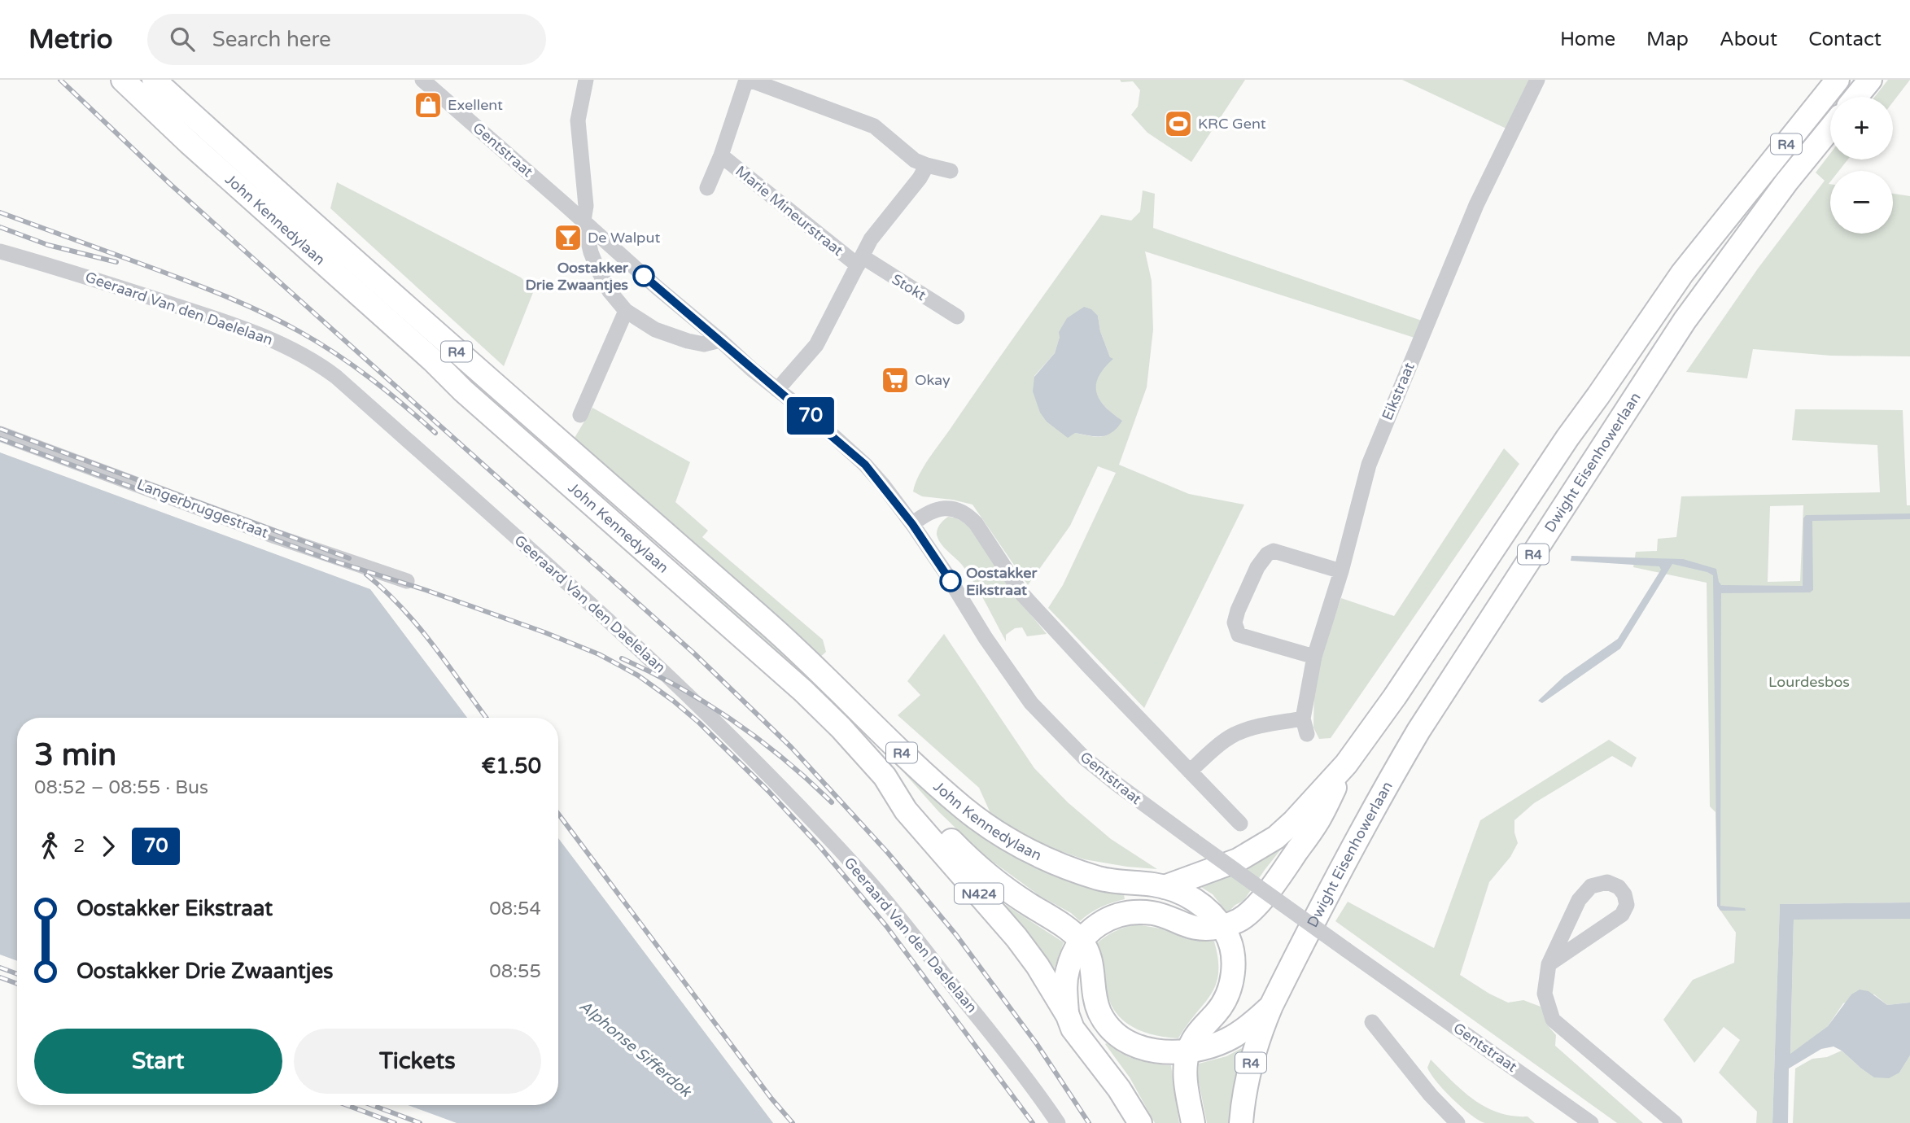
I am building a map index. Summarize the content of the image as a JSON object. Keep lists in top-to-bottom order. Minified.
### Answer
{"streets":{"highway":["R4","John Kennedylaan","Dwight Eisenhowerlaan","N424"],"street":["Gentstraat","Marie Mineurstraat","Stokt","Geeraard Van den Daelelaan","Eikstraat","Langerbruggestraat"]},"crossings":[["R4","John Kennedylaan"],["Marie Mineurstraat","Stokt"],["John Kennedylaan","Dwight Eisenhowerlaan"]],"water":["Alphonse Sifferdok"],"parks":["Lourdesbos"],"places":{"shop":["Exellent"],"sports":["KRC Gent"],"bar":["De Walput"],"other":["Oostakker Drie Zwaantjes","Oostakker Eikstraat"],"supermarket":["Okay"]},"lines":["bus line 70"],"page":{"header":"Metrio","search":"Search here","nav":["Home","Map","About","Contact"],"on_map":"70","map_buttons":["+","−"],"heading":["3 min","08:52 – 08:55 · Bus","€1.50"],"legs":["2","70"],"list":[{"name":"Oostakker Eikstraat","value":"08:54"},{"name":"Oostakker Drie Zwaantjes","value":"08:55"}],"buttons":["Start","Tickets"]}}
